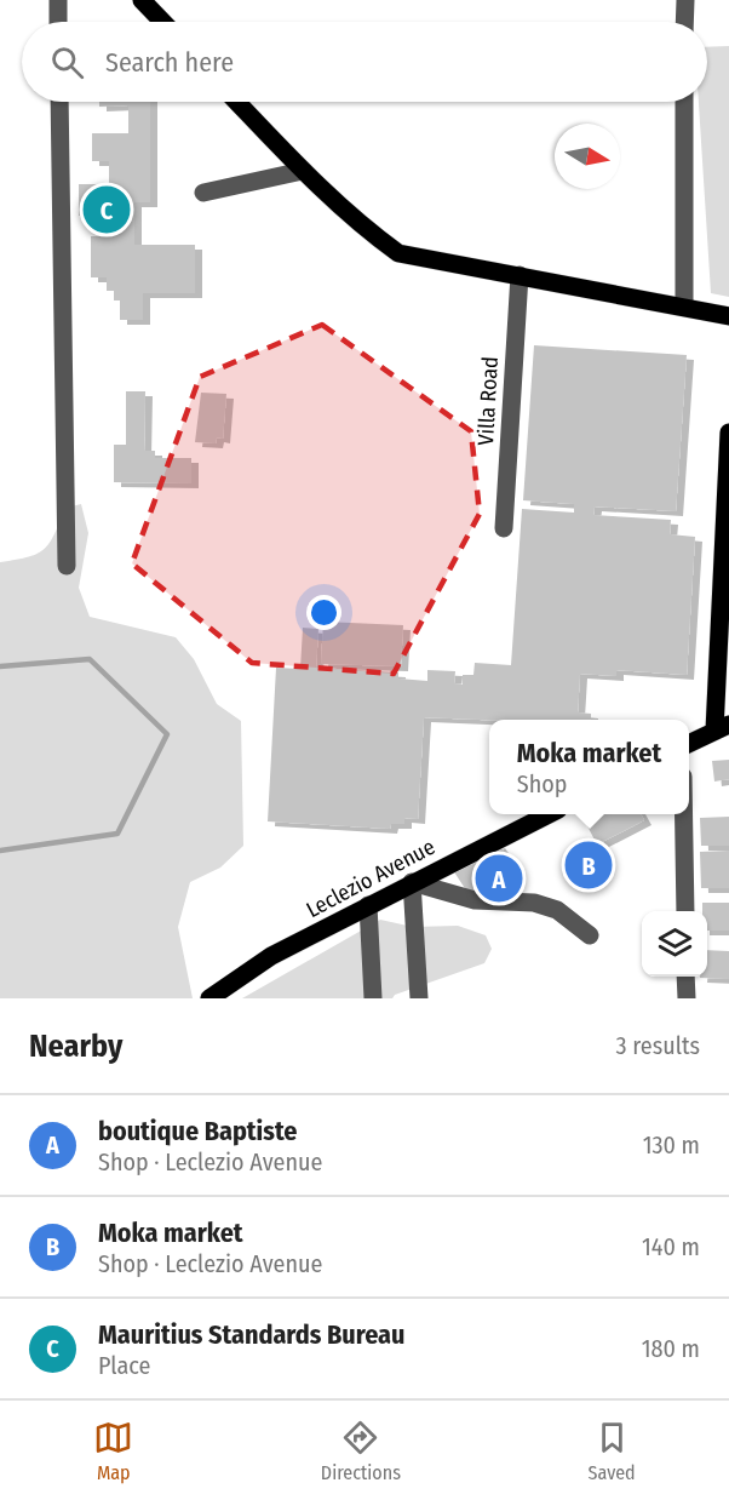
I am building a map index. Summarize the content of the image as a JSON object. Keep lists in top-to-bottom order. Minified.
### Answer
{"streets":{"main road":["Leclezio Avenue"],"street":["Villa Road"]},"north":"right","page":{"search":"Search here","pins":["C","B","A"],"popup":["Moka market","Shop"],"heading":["Nearby","3 results"],"list":[{"mark":"A","name":"boutique Baptiste","note":"Shop · Leclezio Avenue","value":"130 m"},{"mark":"B","name":"Moka market","note":"Shop · Leclezio Avenue","value":"140 m"},{"mark":"C","name":"Mauritius Standards Bureau","note":"Place","value":"180 m"}],"nav":["Map","Directions","Saved"]}}
